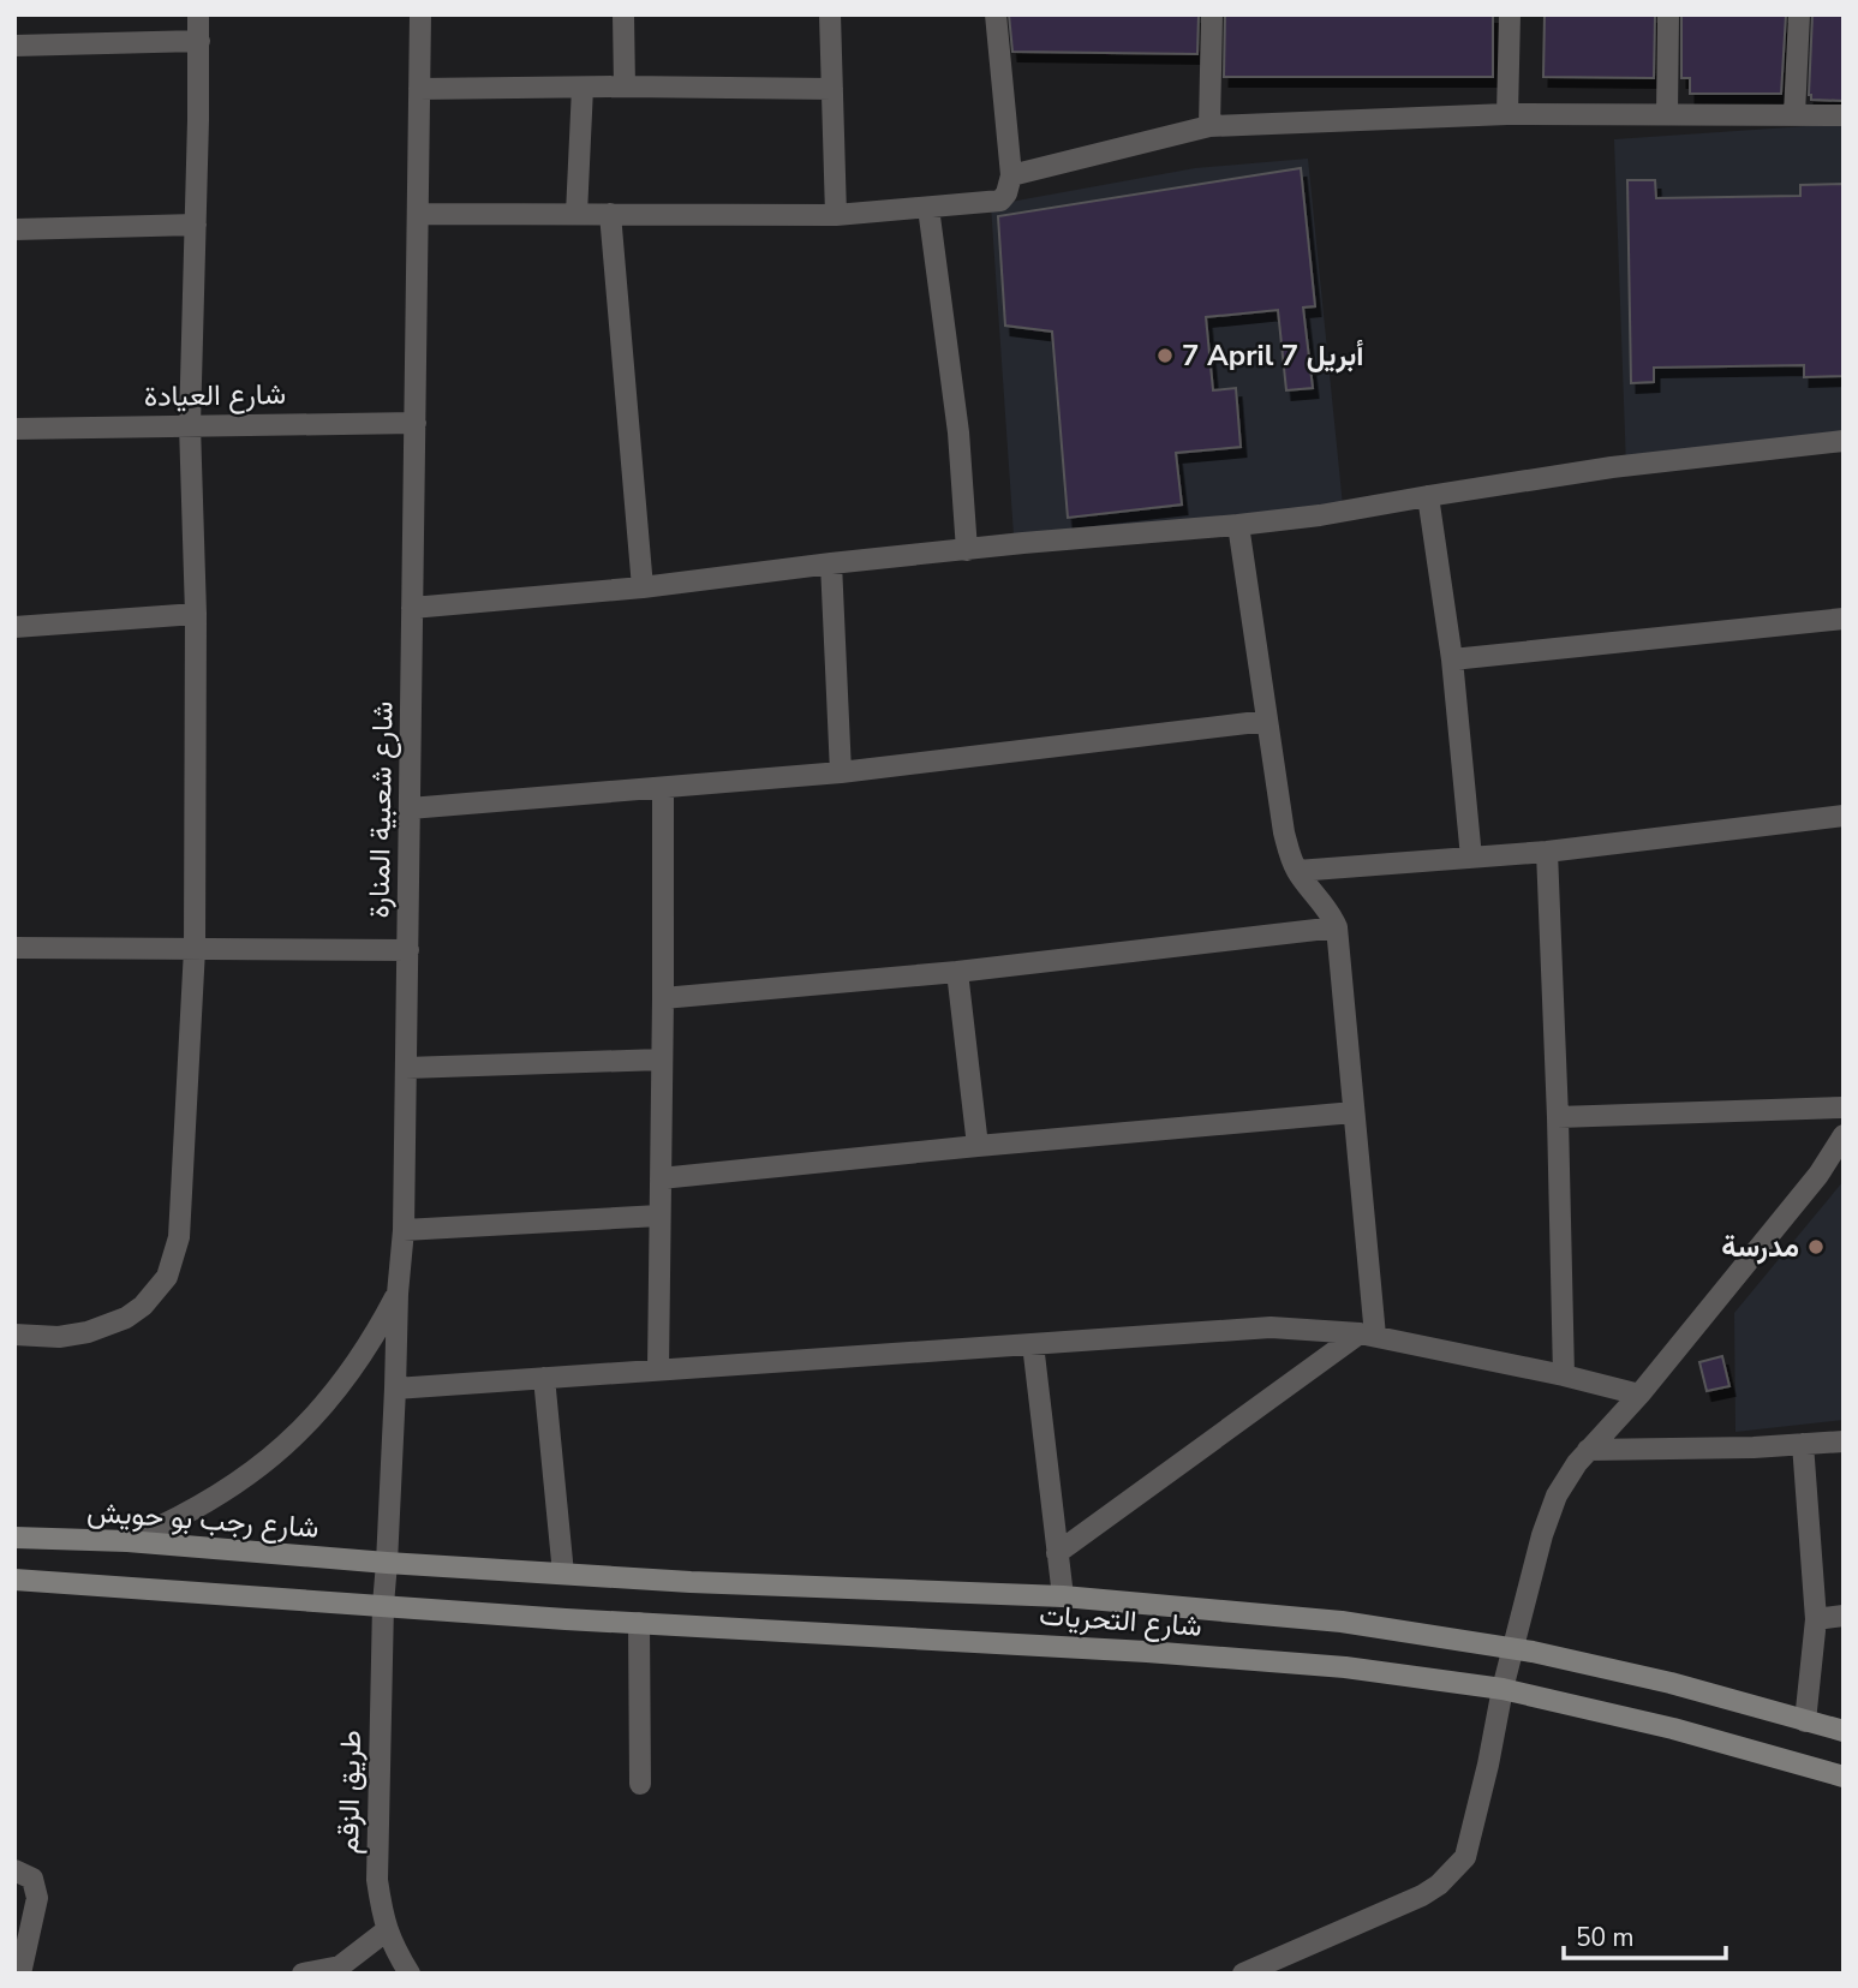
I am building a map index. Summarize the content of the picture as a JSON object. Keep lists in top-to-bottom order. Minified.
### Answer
{"streets":{"main road":["شارع رجب بو حويش","شارع التحريات"],"street":["شارع العيادة","شارع شعبية المنارة","طريق الزقم"]},"crossings":[["شارع العيادة","شارع شعبية المنارة"],["شارع شعبية المنارة","شارع رجب بو حويش"],["شارع شعبية المنارة","شارع التحريات"],["شارع شعبية المنارة","طريق الزقم"],["شارع رجب بو حويش","شارع التحريات"],["شارع التحريات","طريق الزقم"]],"places":["7 April 7 أبريل","مدرسة"],"scale_bar":"50 m"}
